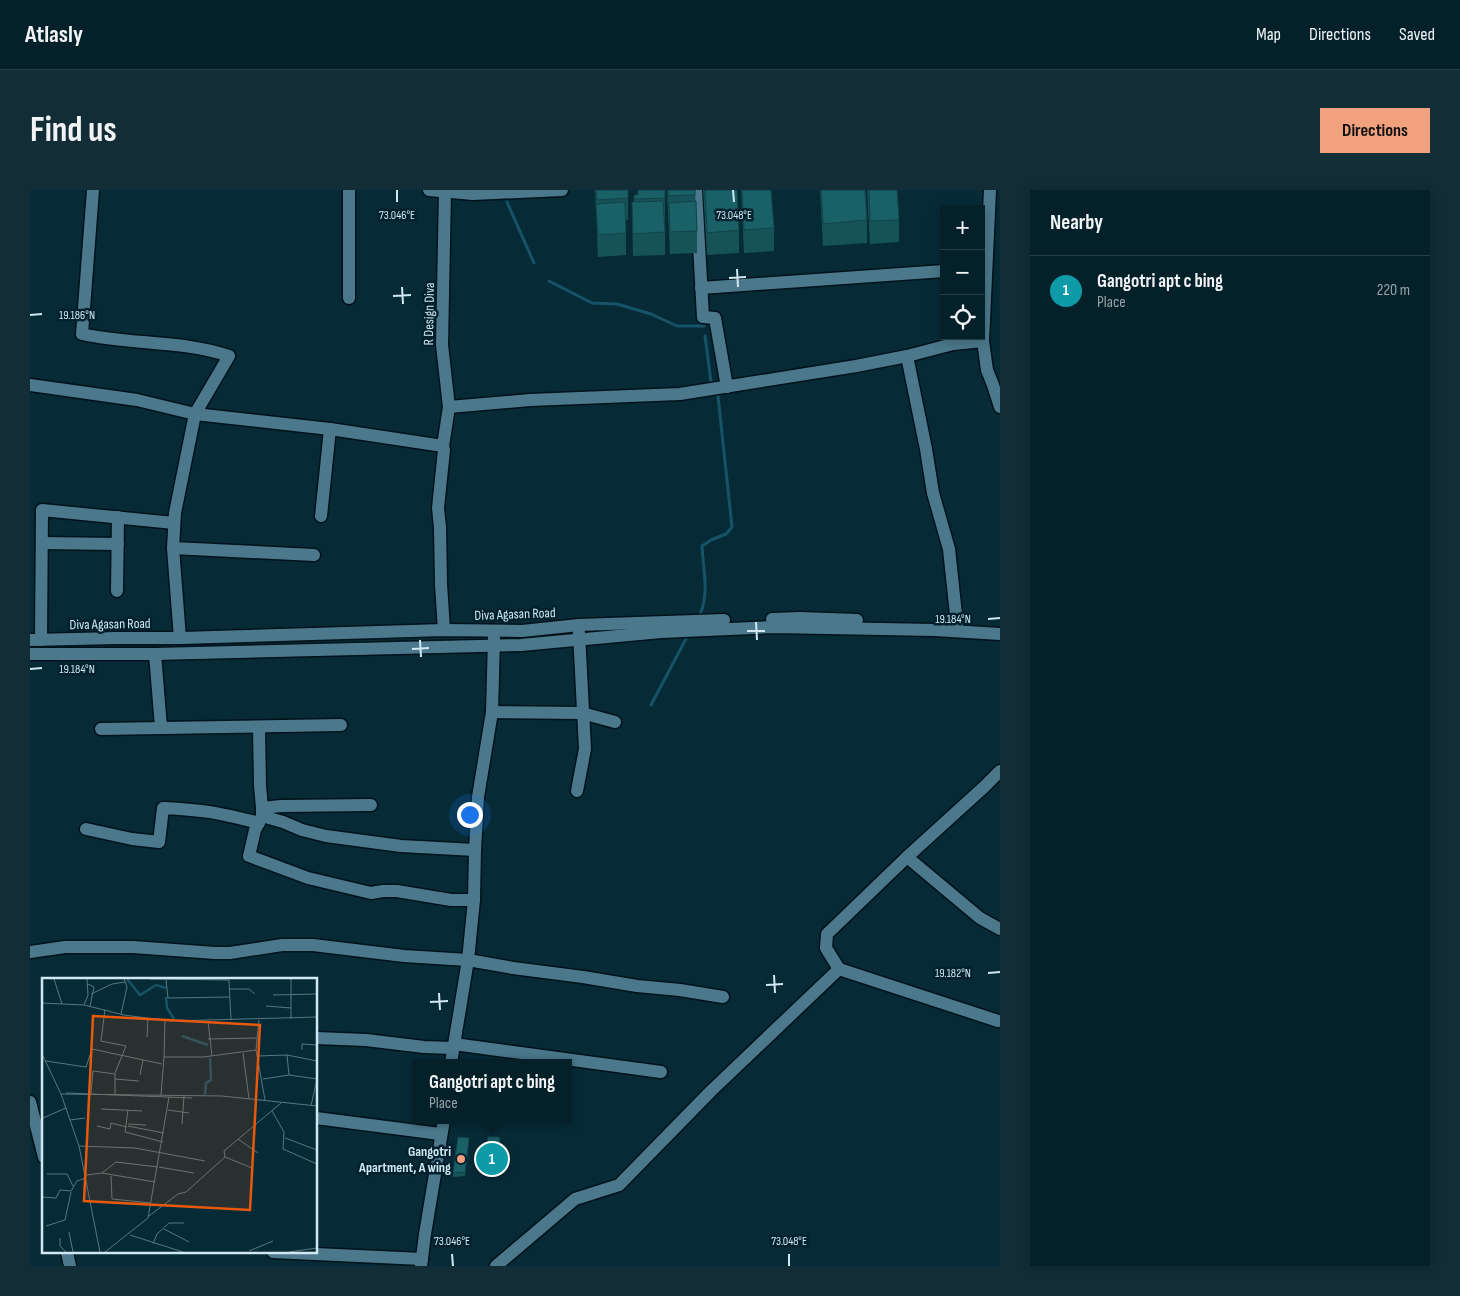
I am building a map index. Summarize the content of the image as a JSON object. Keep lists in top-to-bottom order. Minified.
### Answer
{"streets":{"street":["R Design Diva","Diva Agasan Road"]},"crossings":[["R Design Diva","Diva Agasan Road"]],"places":["Gangotri Apartment, A wing"],"page":{"header":"Atlasly","nav":["Map","Directions","Saved"],"buttons":"Directions","title":"Find us","heading":"Nearby","map_buttons":["+","−"],"list":[{"mark":"1","name":"Gangotri apt c bing","note":"Place","value":"220 m"}],"popup":["Gangotri apt c bing","Place"],"pins":"1"},"coordinates":["73.046°E","73.048°E","19.186°N","19.184°N","19.182°N"]}
